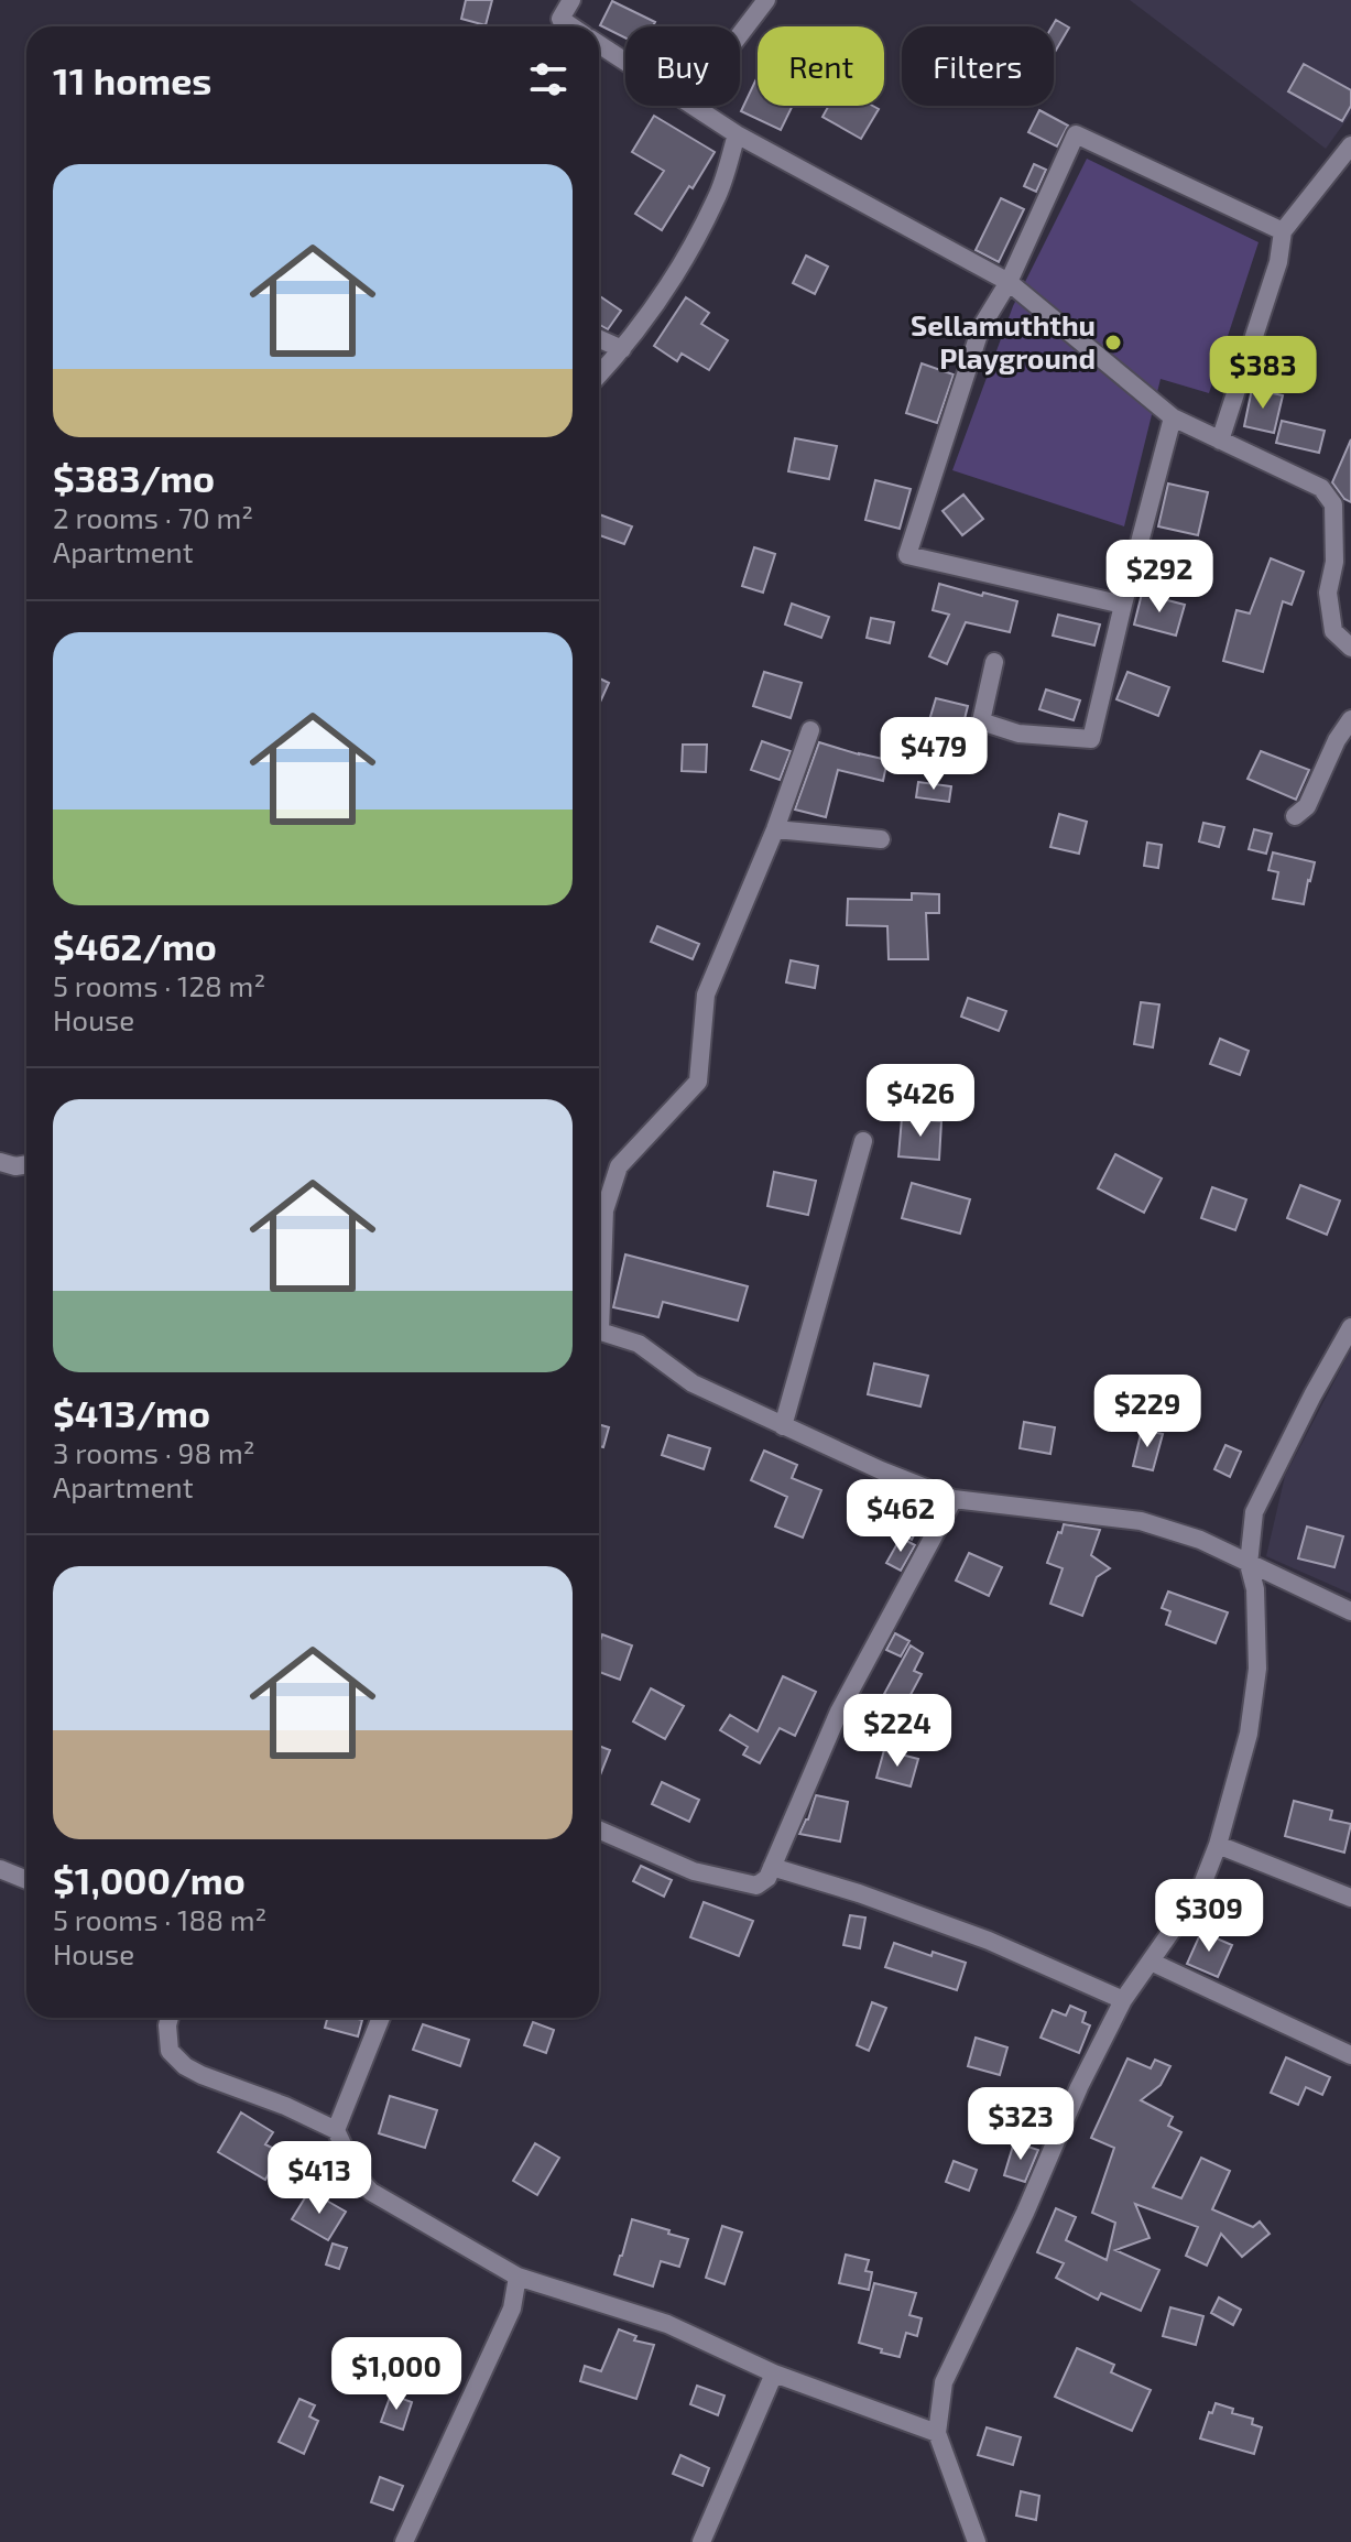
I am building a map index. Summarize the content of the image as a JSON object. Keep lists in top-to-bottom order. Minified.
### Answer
{"places":["Sellamuththu Playground"],"page":{"chip":["Buy","Rent","Filters"],"heading":"11 homes","list":[{"name":"$383/mo","note":"2 rooms · 70 m² · Apartment"},{"name":"$462/mo","note":"5 rooms · 128 m² · House"},{"name":"$413/mo","note":"3 rooms · 98 m² · Apartment"},{"name":"$1,000/mo","note":"5 rooms · 188 m² · House"}],"price":["$383","$292","$479","$426","$229","$462","$224","$309","$323","$413","$1,000"]}}
